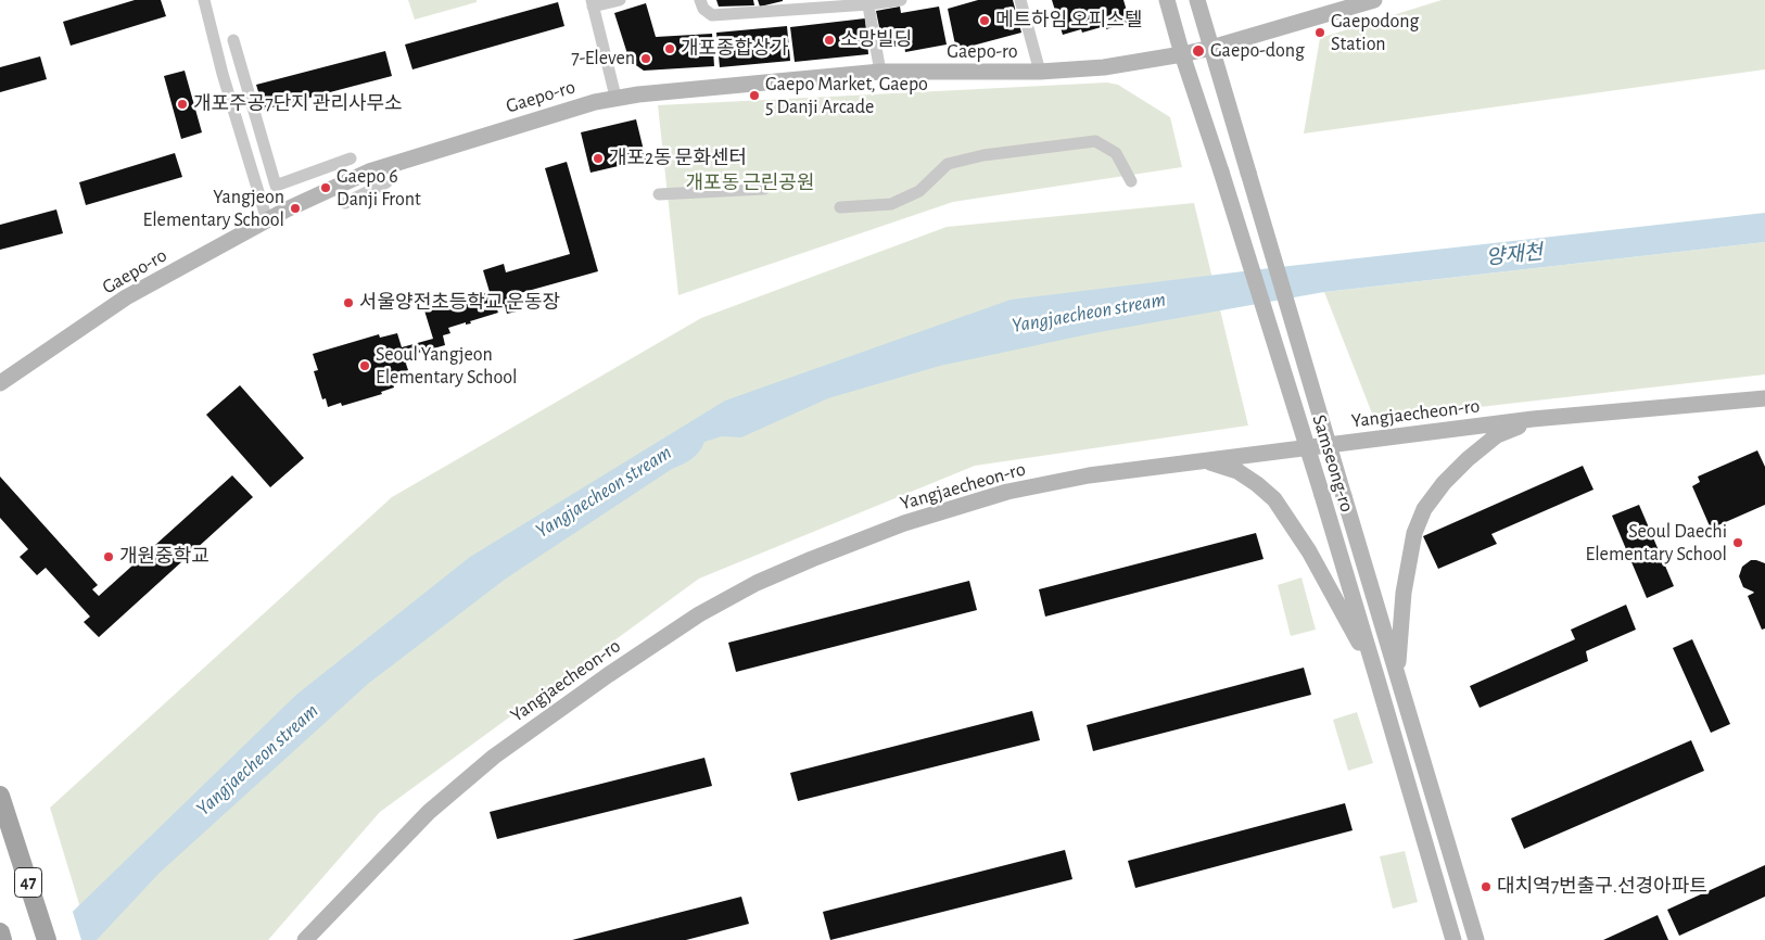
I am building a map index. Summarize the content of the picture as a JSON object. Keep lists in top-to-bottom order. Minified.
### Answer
{"streets":{"main road":["47"],"street":["Gaepo-ro","Yangjaecheon-ro","Samseong-ro"]},"crossings":[["Gaepo-ro","Samseong-ro"]],"water":["양재천","Yangjaecheon stream"],"parks":["개포동 근린공원"],"places":["메트하임 오피스텔","Gaepodong Station","소망빌딩","개포종합상가","Gaepo-dong","7-Eleven","Gaepo Market, Gaepo 5 Danji Arcade","개포주공7단지 관리사무소","개포2동 문화센터","Gaepo 6 Danji Front","Yangjeon Elementary School","서울양전초등학교 운동장","Seoul Yangjeon Elementary School","Seoul Daechi Elementary School","개원중학교","대치역7번출구.선경아파트"]}
